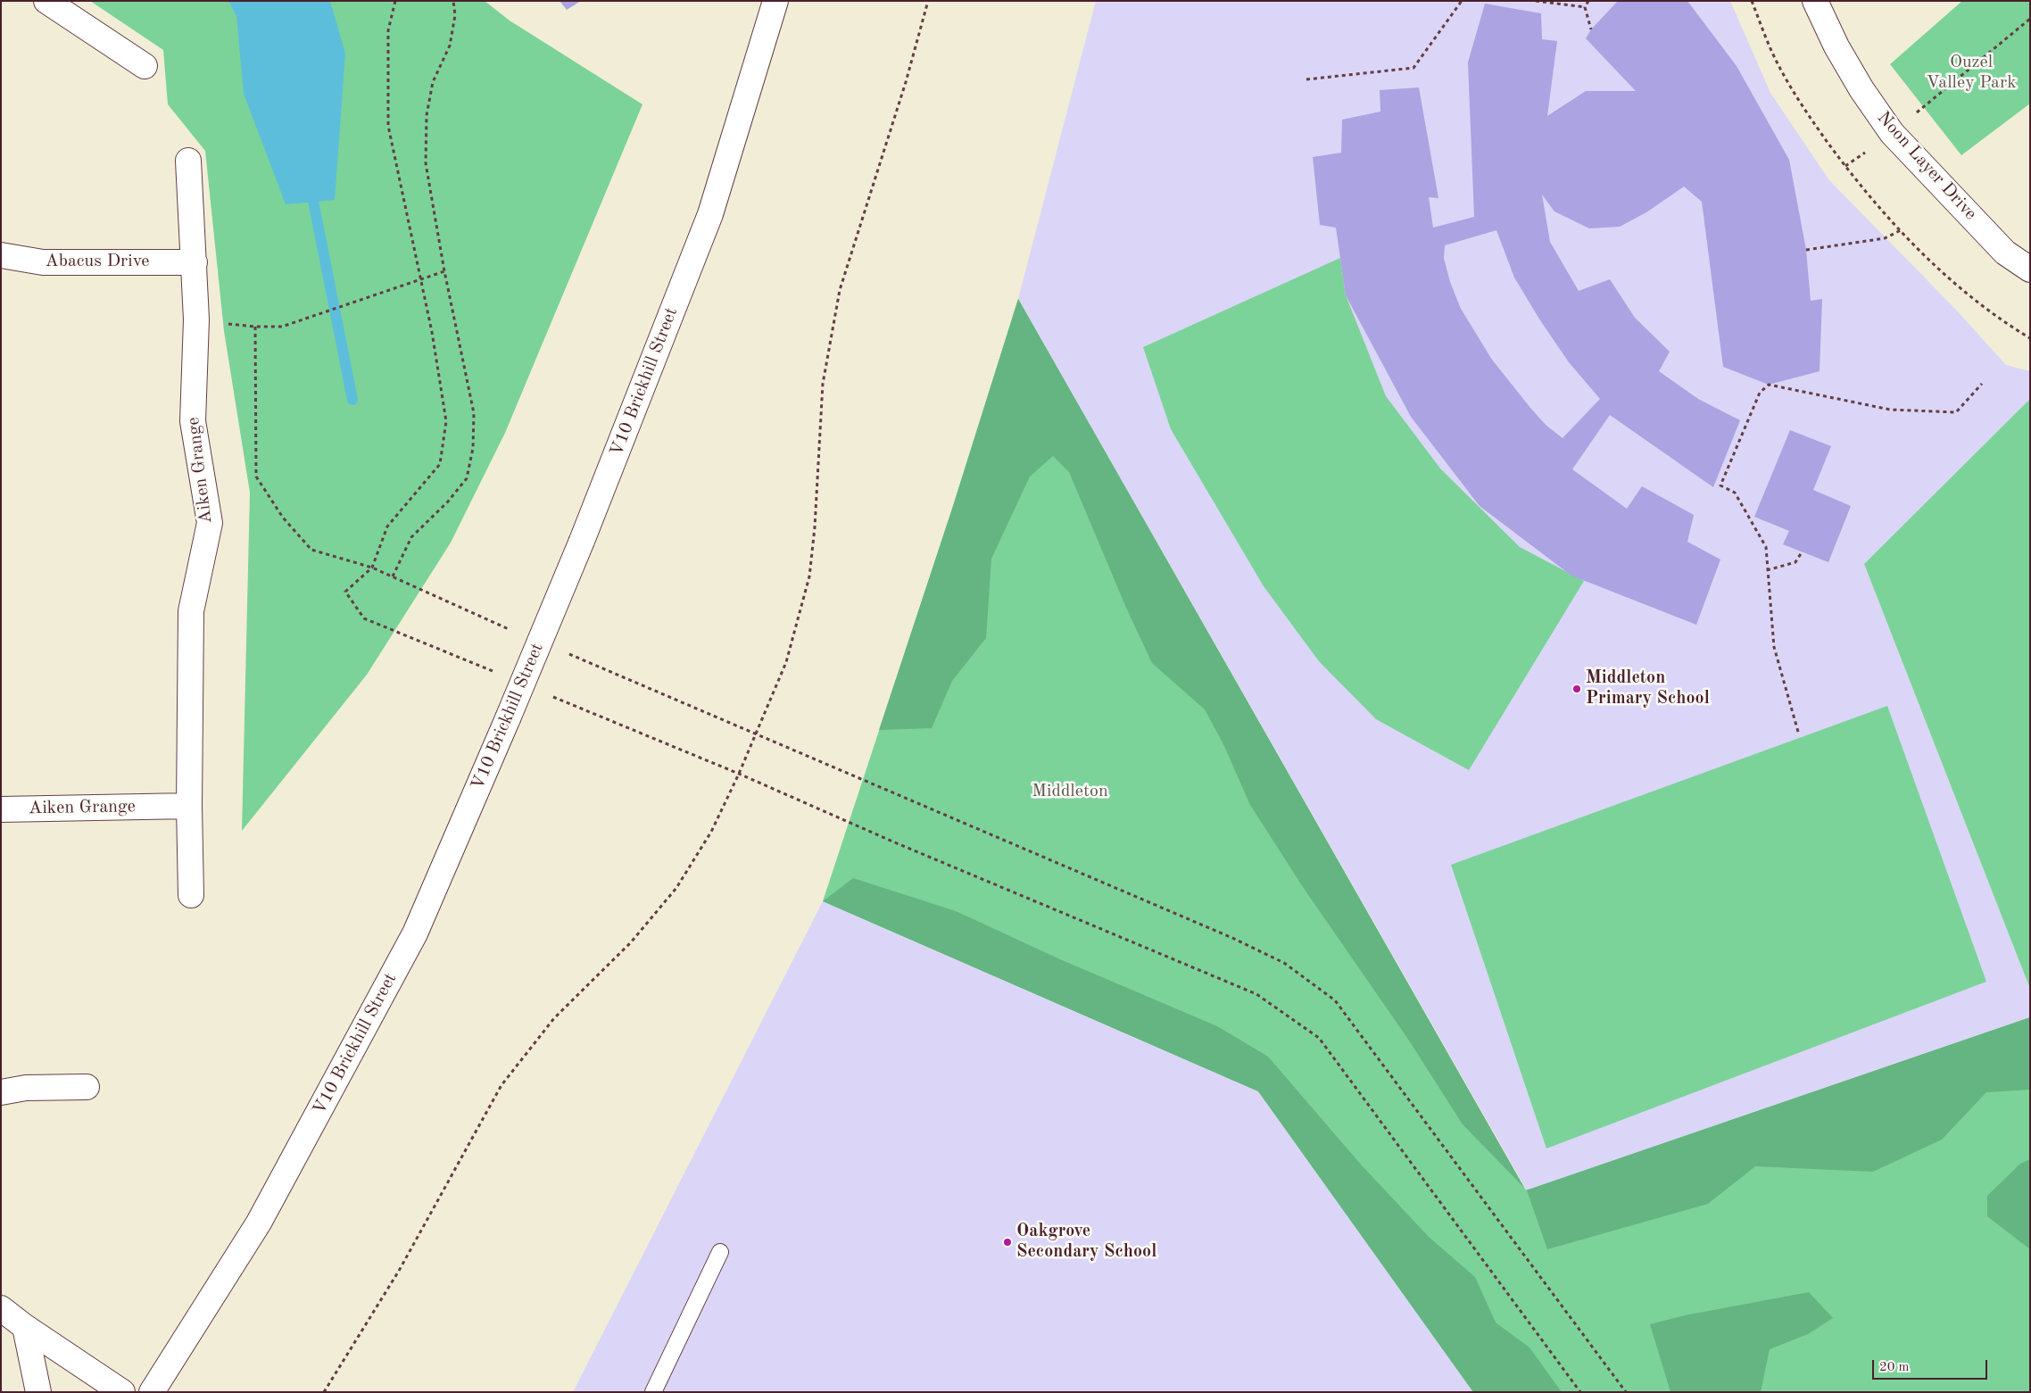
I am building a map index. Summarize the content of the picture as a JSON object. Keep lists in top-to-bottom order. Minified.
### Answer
{"streets":{"street":["Noon Layer Drive","Abacus Drive","V10 Brickhill Street","Aiken Grange"]},"crossings":[["Abacus Drive","Aiken Grange"]],"parks":["Ouzel Valley Park","Middleton"],"places":["Middleton Primary School","Oakgrove Secondary School"],"scale_bar":"20 m"}
